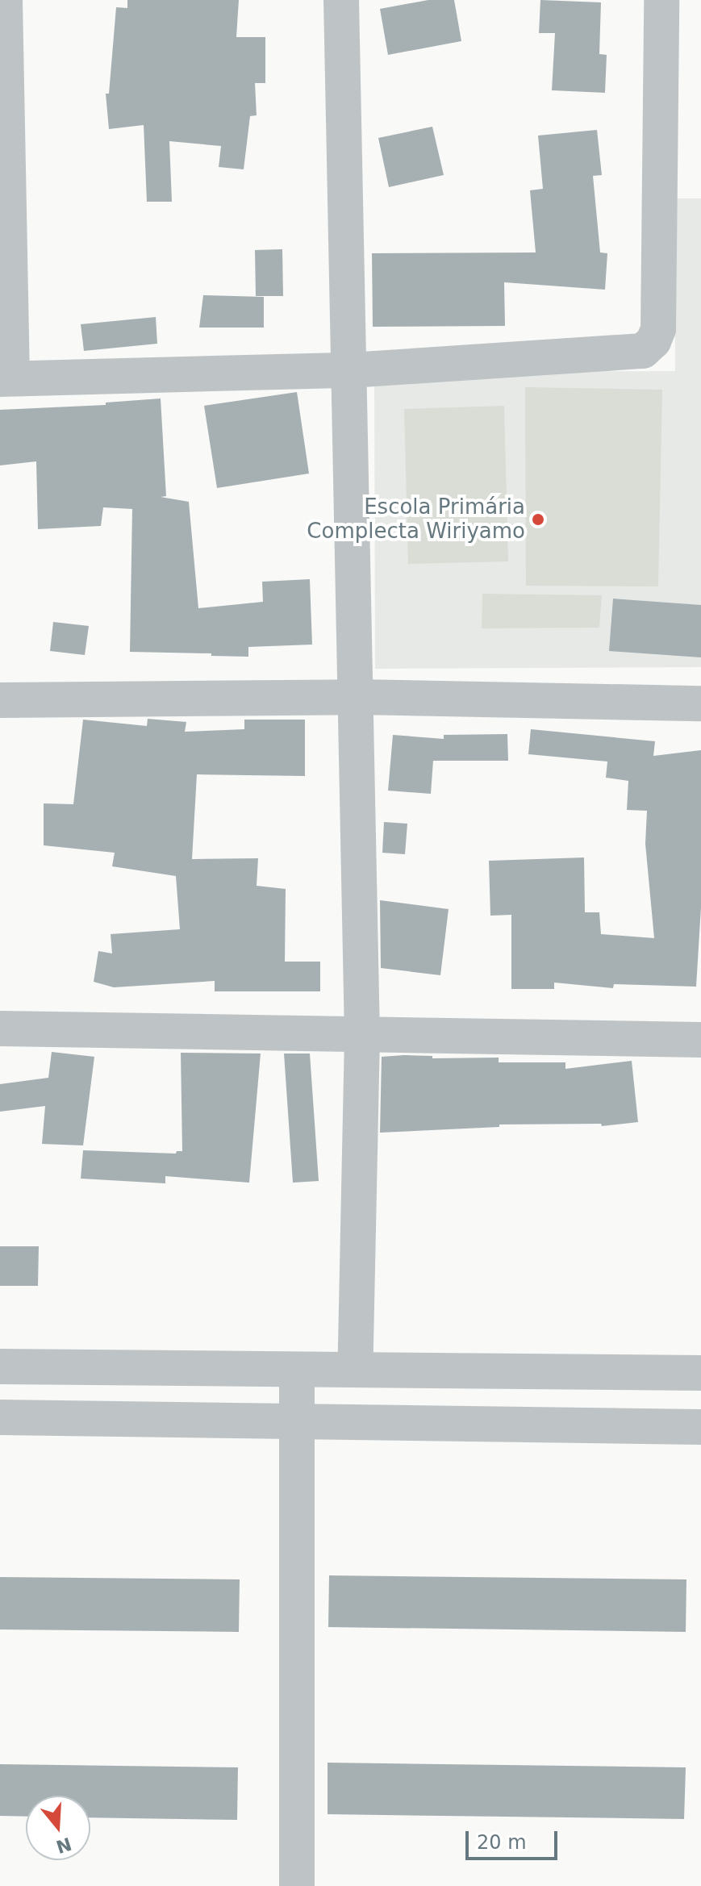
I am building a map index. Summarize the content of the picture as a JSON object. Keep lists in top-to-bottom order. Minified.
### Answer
{"places":["Escola Primária Complecta Wiriyamo"],"scale_bar":"20 m","north":"bottom"}
